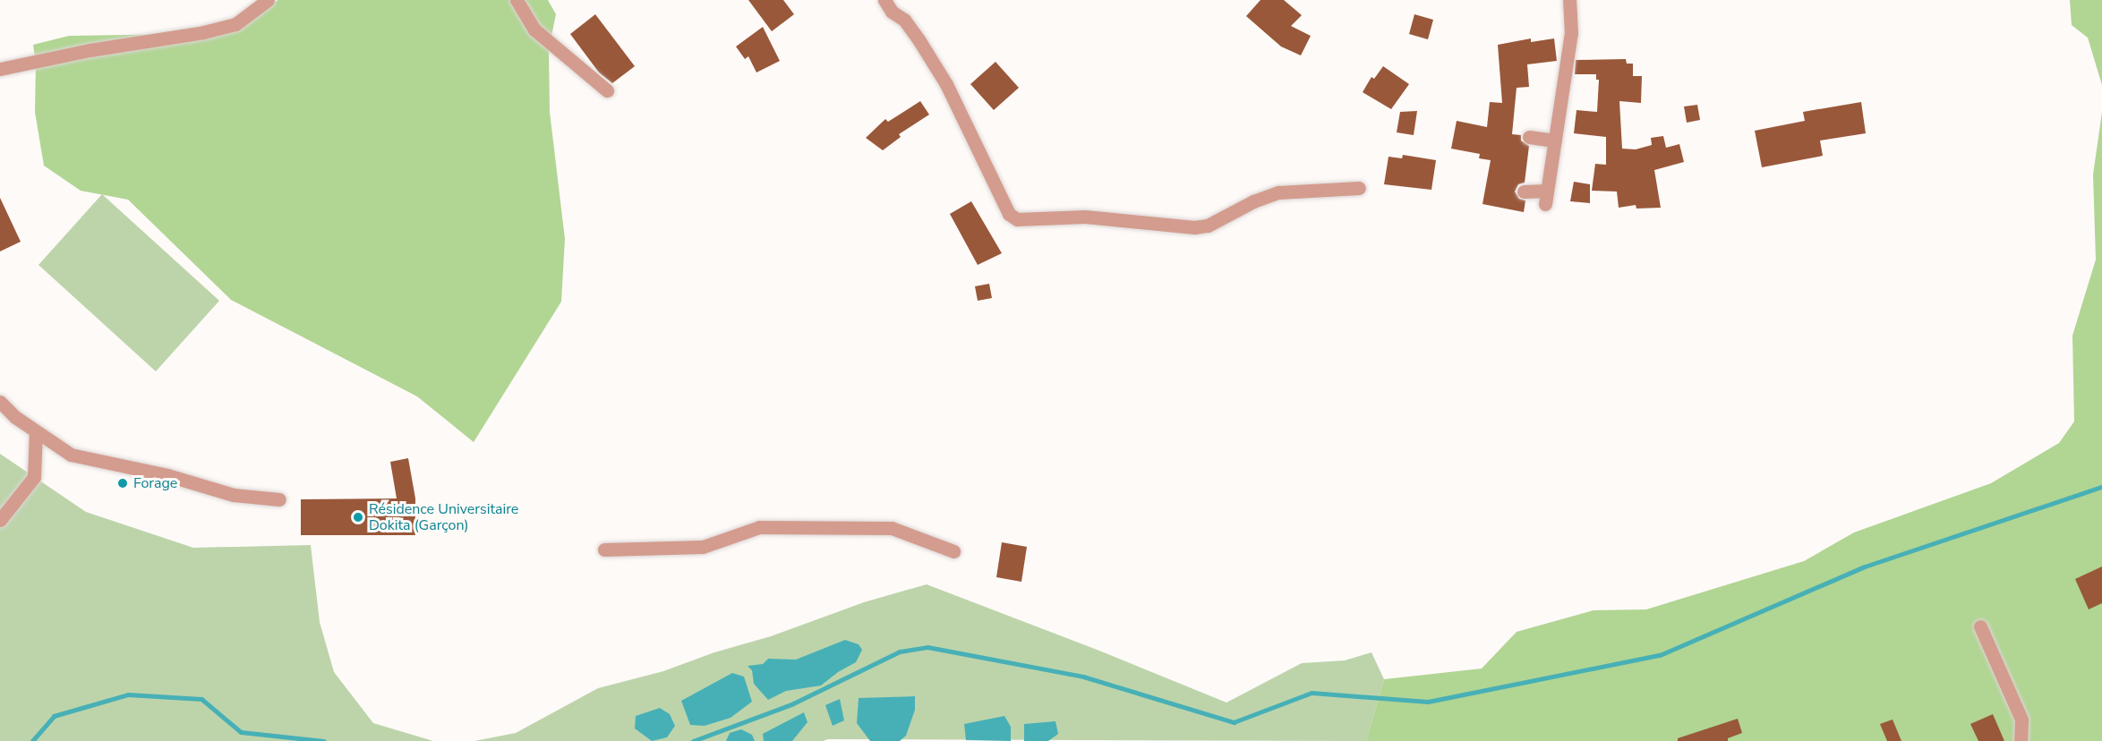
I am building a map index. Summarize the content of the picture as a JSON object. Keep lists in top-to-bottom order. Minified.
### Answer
{"places":["Forage","Résidence Universitaire Dokita (Garçon)"]}
